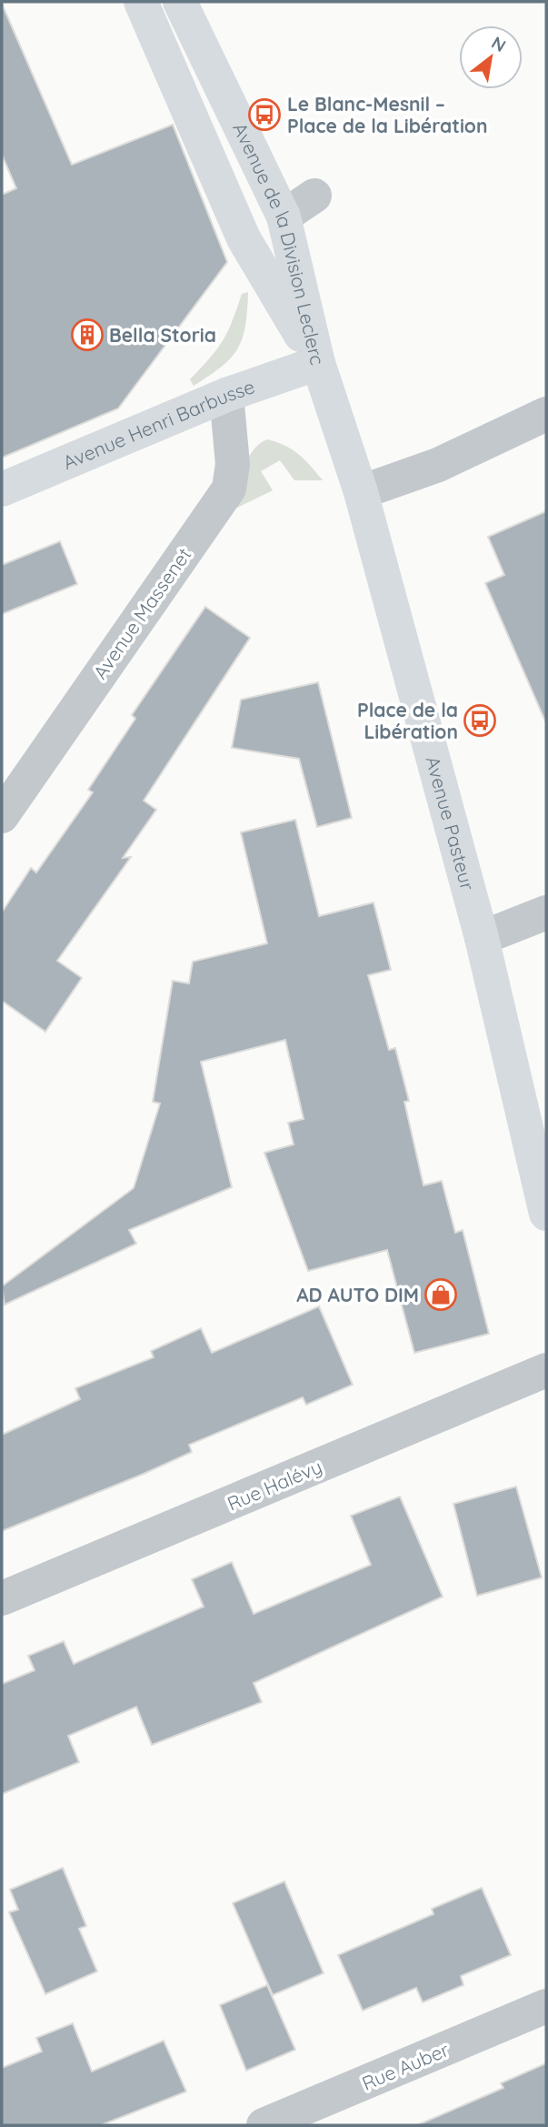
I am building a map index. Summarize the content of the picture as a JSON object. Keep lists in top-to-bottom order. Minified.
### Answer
{"streets":{"main road":["Avenue de la Division Leclerc","Avenue Henri Barbusse","Avenue Pasteur"],"street":["Avenue Massenet","Rue Halévy","Rue Auber"]},"crossings":[["Avenue de la Division Leclerc","Avenue Henri Barbusse"],["Avenue de la Division Leclerc","Avenue Pasteur"],["Avenue Henri Barbusse","Avenue Massenet"],["Avenue Henri Barbusse","Avenue Pasteur"]],"places":{"bus stop":["Le Blanc-Mesnil – Place de la Libération","Place de la Libération"],"building":["Bella Storia"],"shop":["AD AUTO DIM"]},"north":"top right"}
